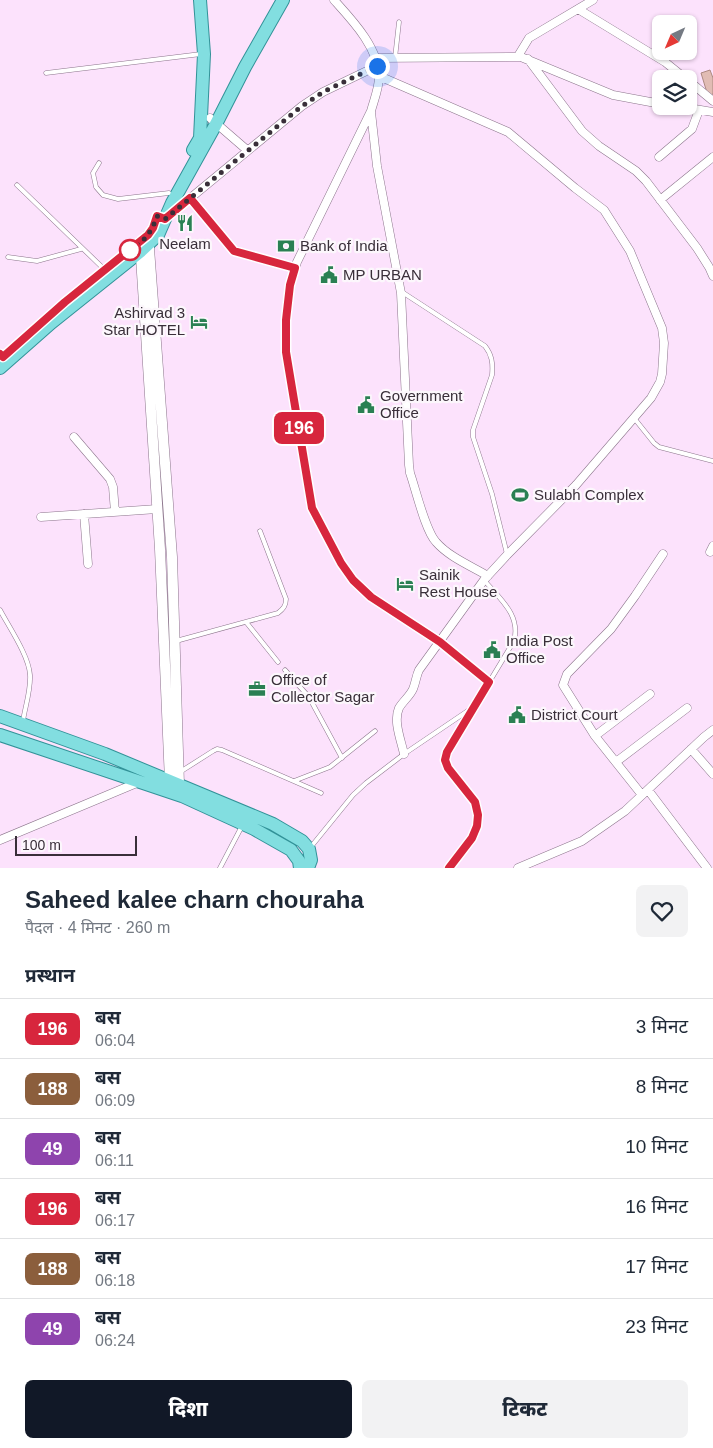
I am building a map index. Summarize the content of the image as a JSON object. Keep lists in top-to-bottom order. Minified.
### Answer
{"places":{"restaurant":["Neelam"],"bank":["Bank of India"],"public building":["MP URBAN","Government Office","India Post Office","District Court"],"hotel":["Ashirvad 3 Star HOTEL","Sainik Rest House"],"sports":["Sulabh Complex"],"office":["Office of Collector Sagar"]},"lines":["bus line 196"],"scale_bar":"100 m","north":"bottom left","page":{"on_map":"196","scale":"100 m","heading":[["Saheed kalee charn chouraha","पैदल · 4 मिनट · 260 m"],"प्रस्थान"],"list":[{"mark":"196","name":"बस","note":"06:04","value":"3 मिनट"},{"mark":"188","name":"बस","note":"06:09","value":"8 मिनट"},{"mark":"49","name":"बस","note":"06:11","value":"10 मिनट"},{"mark":"196","name":"बस","note":"06:17","value":"16 मिनट"},{"mark":"188","name":"बस","note":"06:18","value":"17 मिनट"},{"mark":"49","name":"बस","note":"06:24","value":"23 मिनट"}],"buttons":["दिशा","टिकट"]}}
